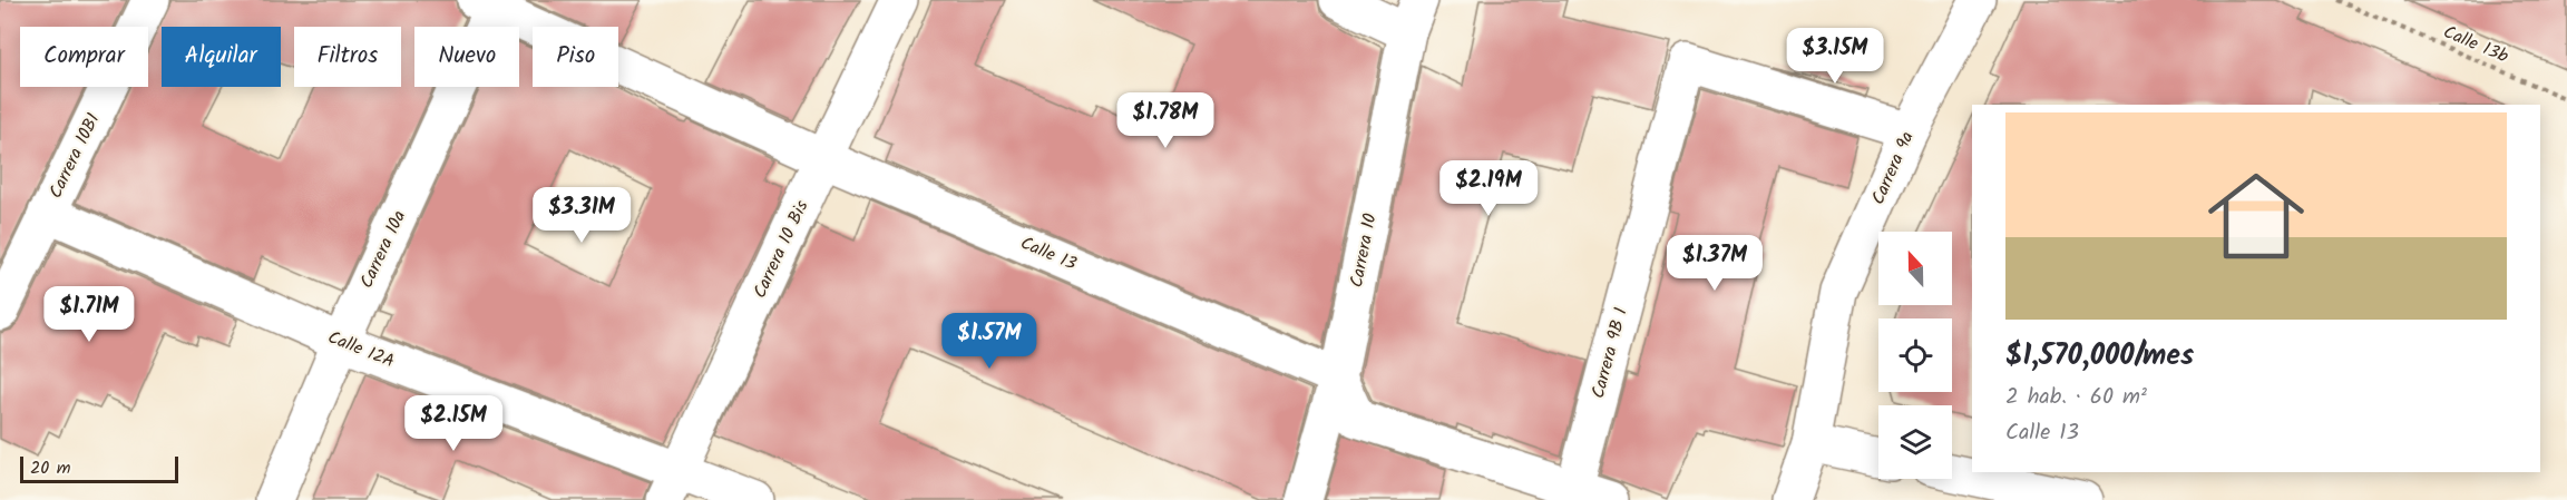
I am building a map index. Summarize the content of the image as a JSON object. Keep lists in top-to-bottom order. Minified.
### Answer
{"streets":{"street":["Carrera 10B1","Carrera 9a","Carrera 10a","Carrera 10 Bis","Carrera 10","Calle 13","Calle 12A","Carrera 9B 1"],"path":["Calle 13b"]},"crossings":[["Carrera 10B1","Calle 12A"],["Carrera 9a","Carrera 9B 1"],["Carrera 10a","Calle 13"],["Carrera 10a","Calle 12A"],["Carrera 10 Bis","Calle 13"],["Carrera 10 Bis","Calle 12A"],["Carrera 10","Calle 13"]],"scale_bar":"20 m","north":"top","page":{"chip":["Comprar","Alquilar","Filtros","Nuevo","Piso"],"price":["$3.15M","$1.78M","$2.19M","$3.31M","$1.37M","$1.71M","$1.57M","$2.15M"],"list":[{"name":"$1,570,000/mes","note":"2 hab. · 60 m² · Calle 13"}],"scale":"20 m"}}
